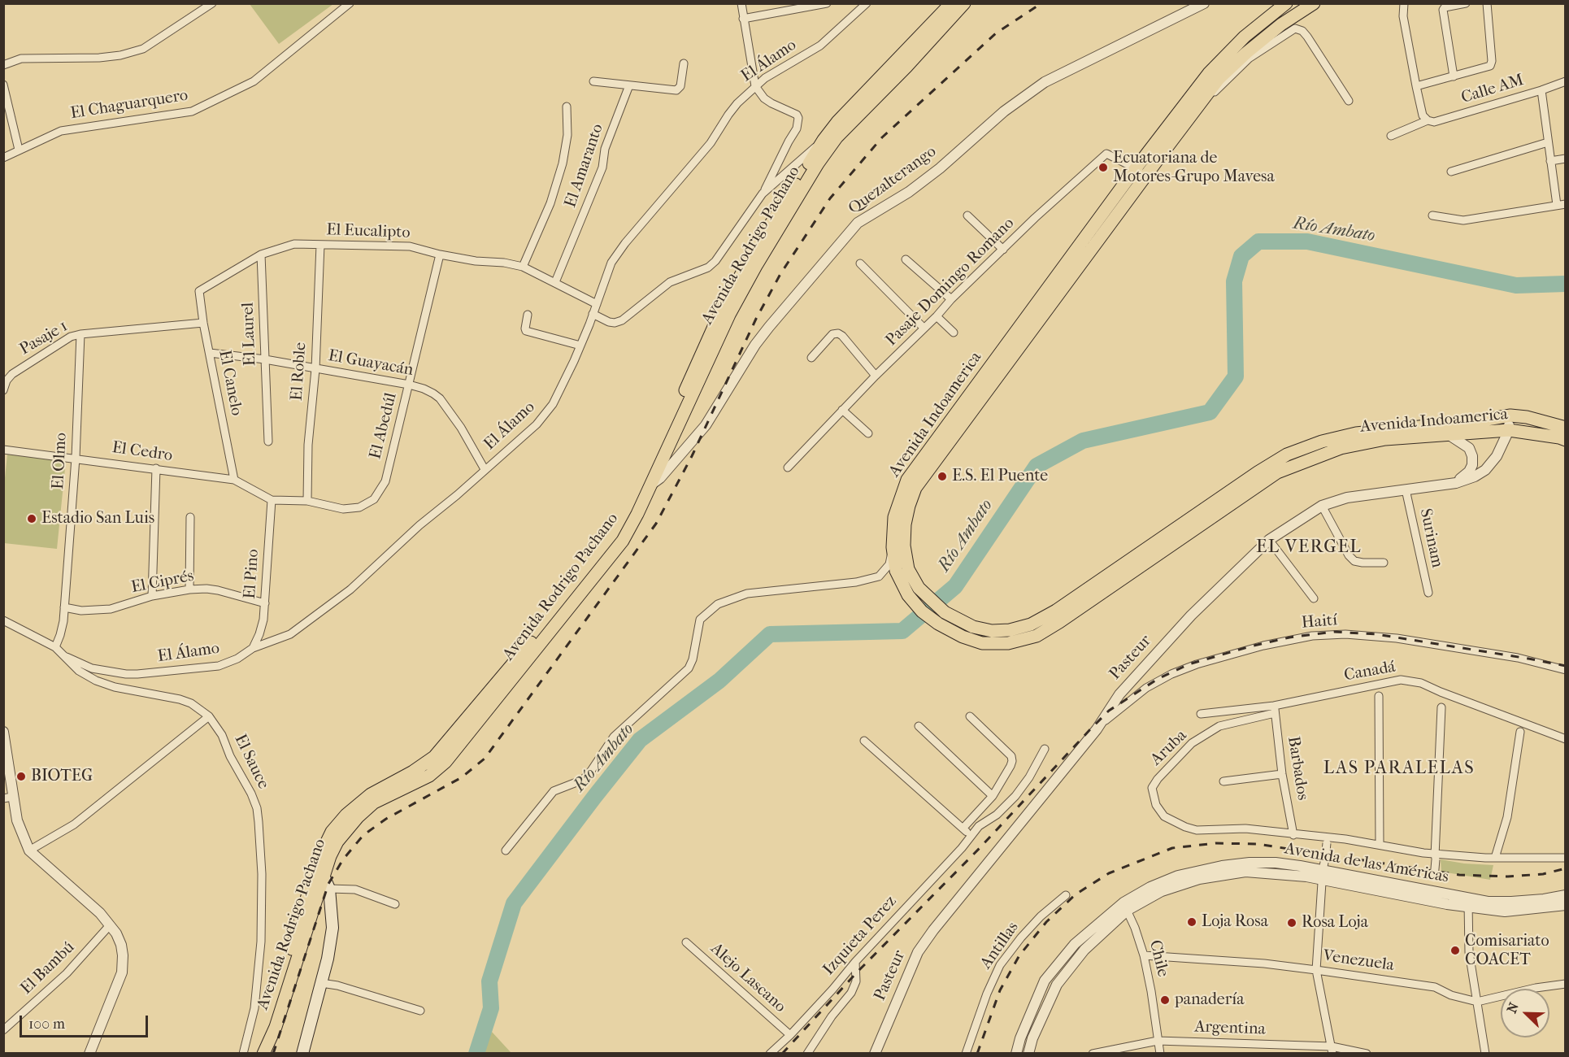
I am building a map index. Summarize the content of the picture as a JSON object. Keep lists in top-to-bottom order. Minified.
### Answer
{"streets":{"main road":["Avenida Rodrigo Pachano","Avenida Indoamerica"],"street":["El Álamo","Calle AM","El Chaguarquero","El Amaranto","Quezalterango","El Eucalipto","Pasaje Domingo Romano","El Laurel","Pasaje 1","El Guayacán","El Roble","El Canelo","El Abedúl","El Cedro","El Olmo","Surinam","El Pino","El Ciprés","Haití","Pasteur","Canadá","Aruba","El Sauce","Barbados","Avenida de las Américas","Izquieta Perez","Antillas","Chile","Venezuela","El Bambú","Alejo Lascano","Argentina"]},"crossings":[["El Álamo","El Eucalipto"],["El Álamo","El Guayacán"],["El Álamo","El Pino"],["El Álamo","El Sauce"],["El Amaranto","El Eucalipto"],["Quezalterango","Avenida Rodrigo Pachano"],["El Eucalipto","El Laurel"],["El Eucalipto","El Roble"],["El Eucalipto","El Canelo"],["El Eucalipto","El Abedúl"],["Pasaje Domingo Romano","Avenida Indoamerica"],["El Laurel","El Guayacán"],["Pasaje 1","El Canelo"],["Pasaje 1","El Olmo"],["El Guayacán","El Roble"],["El Guayacán","El Canelo"],["El Guayacán","El Abedúl"],["El Roble","El Abedúl"],["El Canelo","El Cedro"],["Avenida Indoamerica","Pasteur"],["El Abedúl","El Cedro"],["El Abedúl","El Pino"],["El Cedro","El Olmo"],["El Cedro","El Pino"],["El Olmo","El Ciprés"],["El Olmo","El Sauce"],["Surinam","Pasteur"],["El Pino","El Ciprés"],["Haití","Pasteur"],["Canadá","Aruba"],["Canadá","Barbados"],["Aruba","Barbados"],["Avenida de las Américas","Chile"],["Izquieta Perez","Alejo Lascano"],["Chile","Venezuela"],["Chile","Argentina"]],"districts":["EL VERGEL","LAS PARALELAS"],"water":["Río Ambato"],"places":["Ecuatoriana de Motores-Grupo Mavesa","E.S. El Puente","Estadio San Luis","BIOTEG","Loja Rosa","Rosa Loja","Comisariato COACET","panadería"],"scale_bar":"100 m","north":"top left"}
